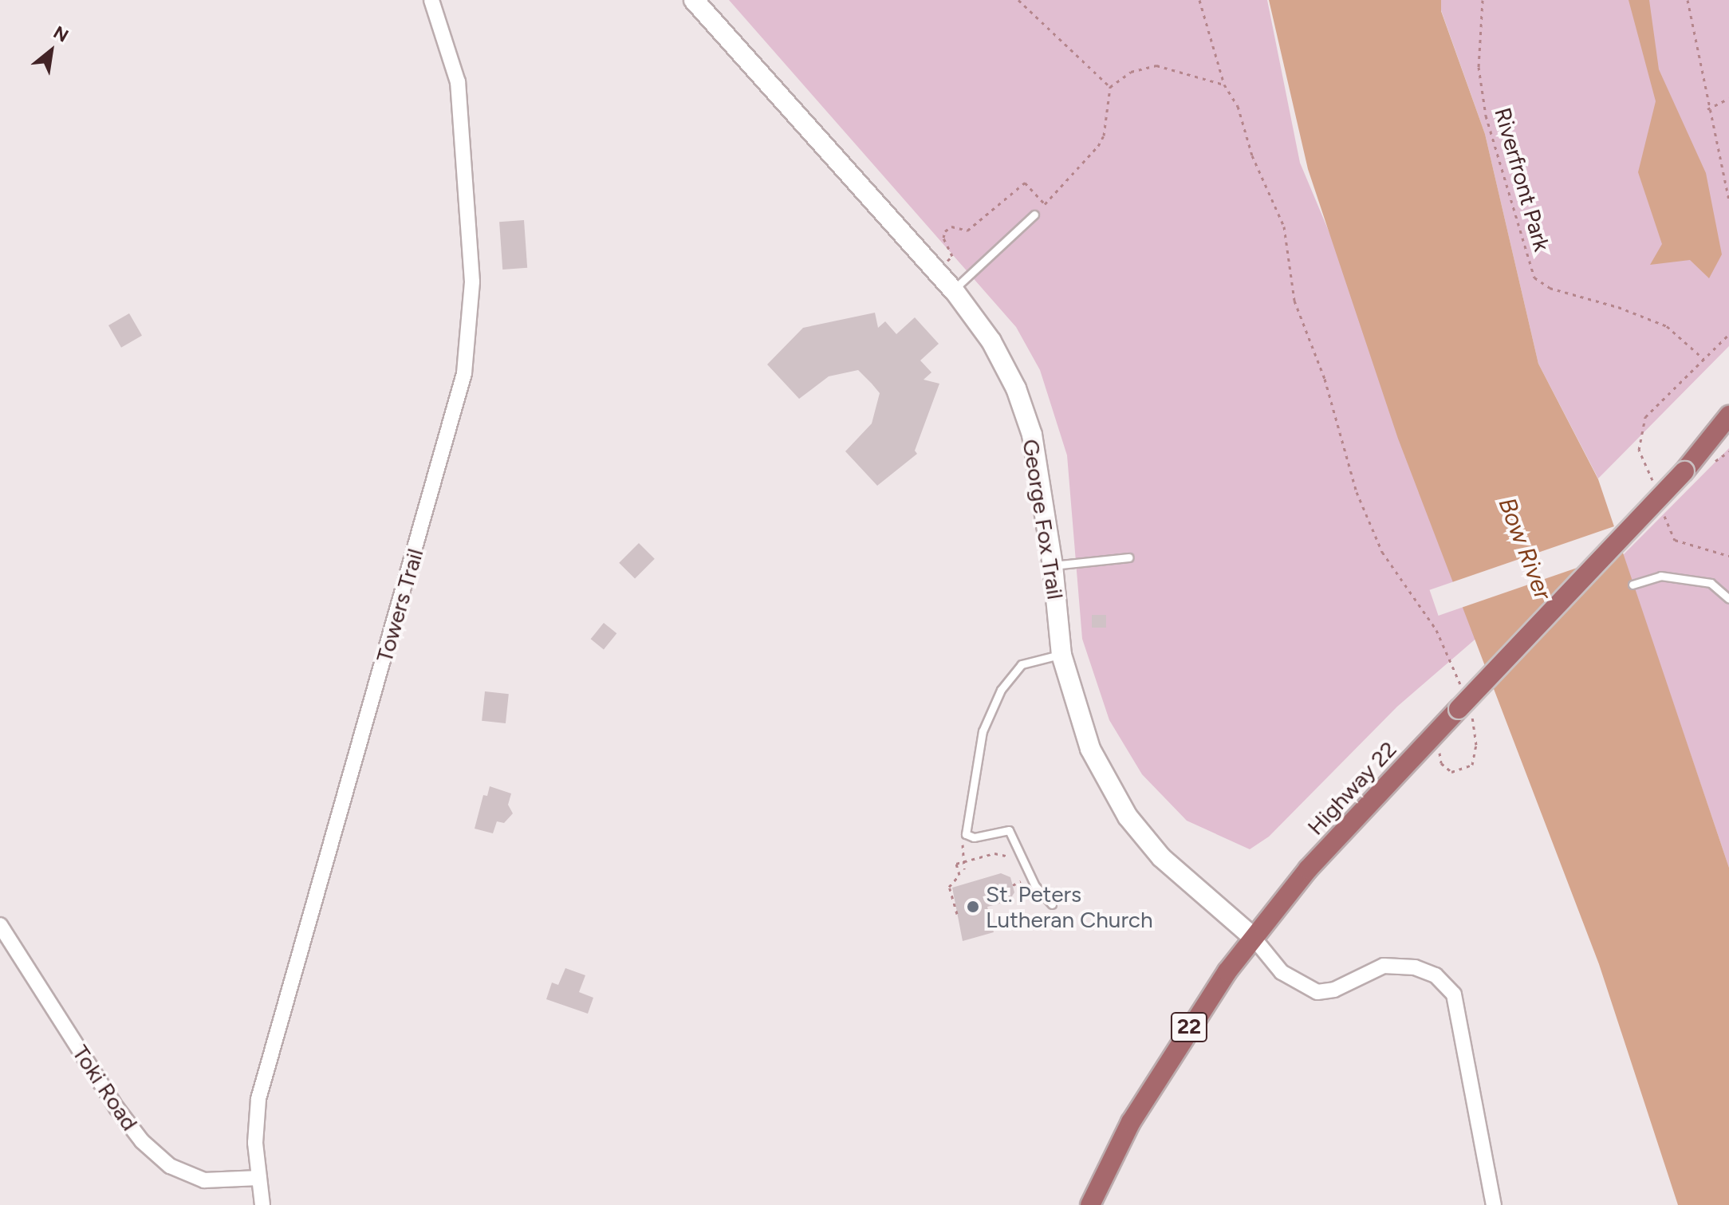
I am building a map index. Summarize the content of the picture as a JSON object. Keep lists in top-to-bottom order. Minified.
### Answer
{"streets":{"main road":["Highway 22","22"],"street":["George Fox Trail","Towers Trail","Toki Road"],"path":["Riverfront Park"]},"crossings":[["George Fox Trail","Highway 22"],["Towers Trail","Toki Road"]],"water":["Bow River"],"places":["St. Peters Lutheran Church"],"north":"top right"}
